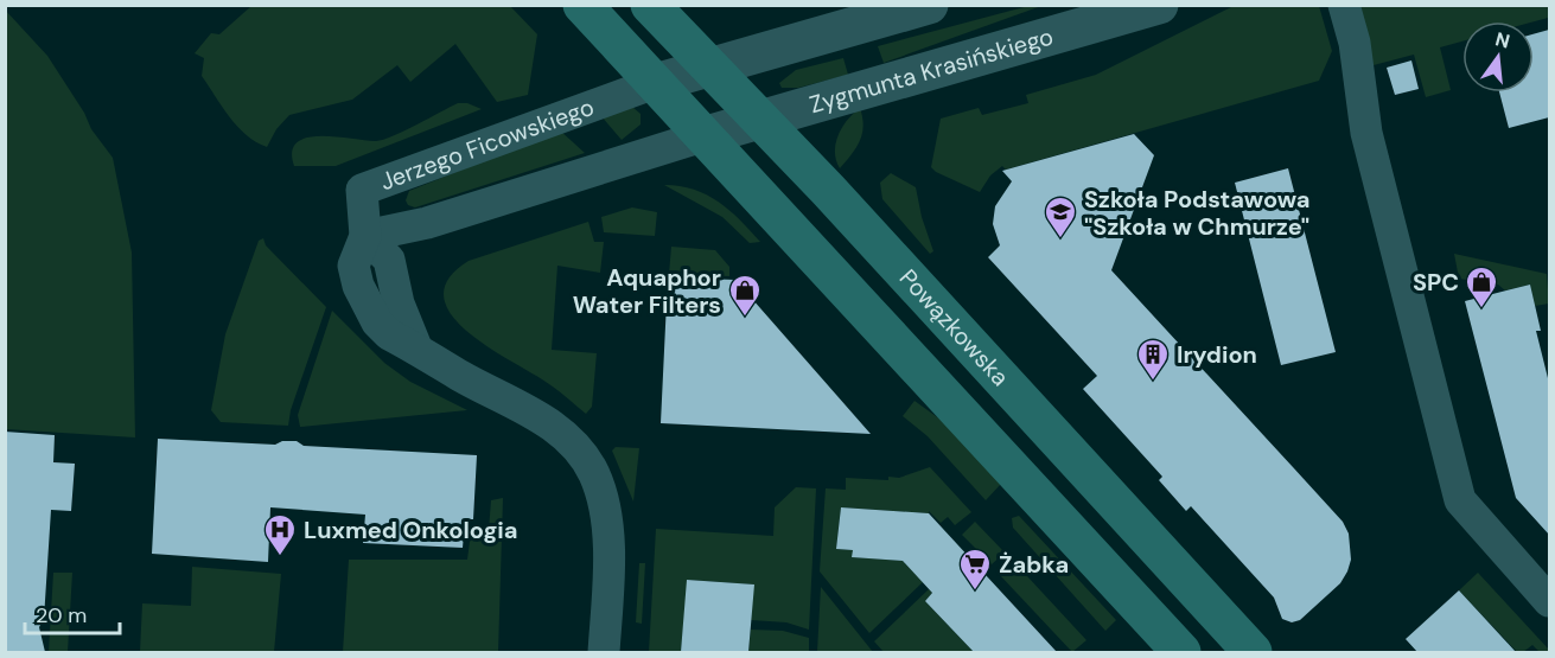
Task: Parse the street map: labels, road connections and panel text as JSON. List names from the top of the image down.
{
  "streets": {
    "main road": ["Powązkowska"],
    "street": ["Zygmunta Krasińskiego", "Jerzego Ficowskiego"]
  },
  "crossings": [
    ["Zygmunta Krasińskiego", "Powązkowska"]
  ],
  "places": {
    "school or university": ["Szkoła Podstawowa \"Szkoła w Chmurze\""],
    "shop": ["SPC", "Aquaphor Water Filters"],
    "building": ["Irydion"],
    "hospital": ["Luxmed Onkologia"],
    "supermarket": ["Żabka"]
  },
  "scale_bar": "20 m",
  "north": "top"
}
